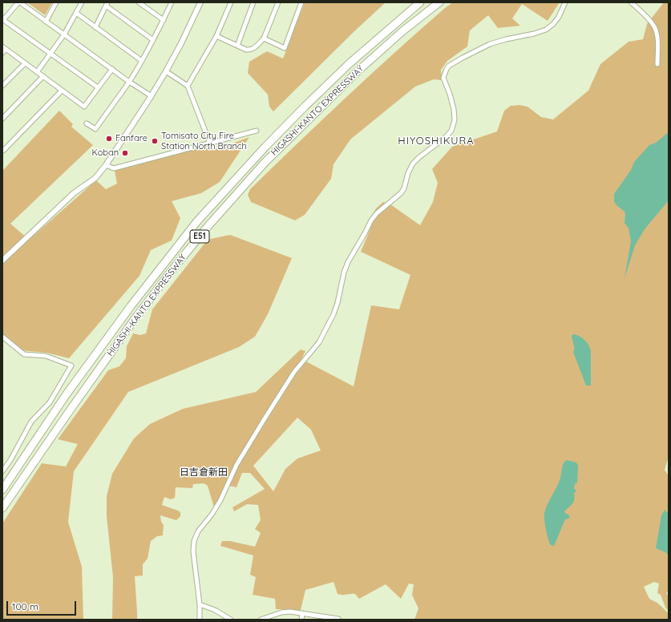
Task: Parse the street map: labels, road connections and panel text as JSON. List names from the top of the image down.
{
  "streets": {
    "highway": ["HIGASHI-KANTO EXPRESSWAY", "E51"]
  },
  "districts": ["HIYOSHIKURA", "日吉倉新田"],
  "places": ["Fanfare", "Tomisato City Fire Station North Branch", "Koban"],
  "scale_bar": "100 m"
}
